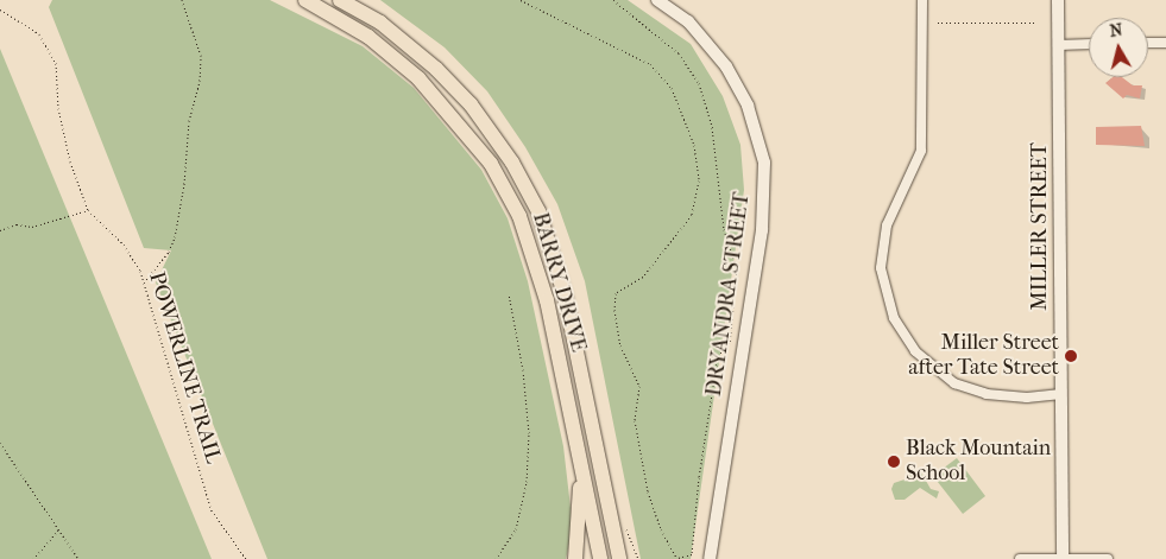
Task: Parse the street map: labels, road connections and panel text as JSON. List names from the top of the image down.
{
  "streets": {
    "main road": ["BARRY DRIVE"],
    "street": ["MILLER STREET", "DRYANDRA STREET"],
    "path": ["POWERLINE TRAIL"]
  },
  "places": ["Miller Street after Tate Street", "Black Mountain School"],
  "north": "top"
}
